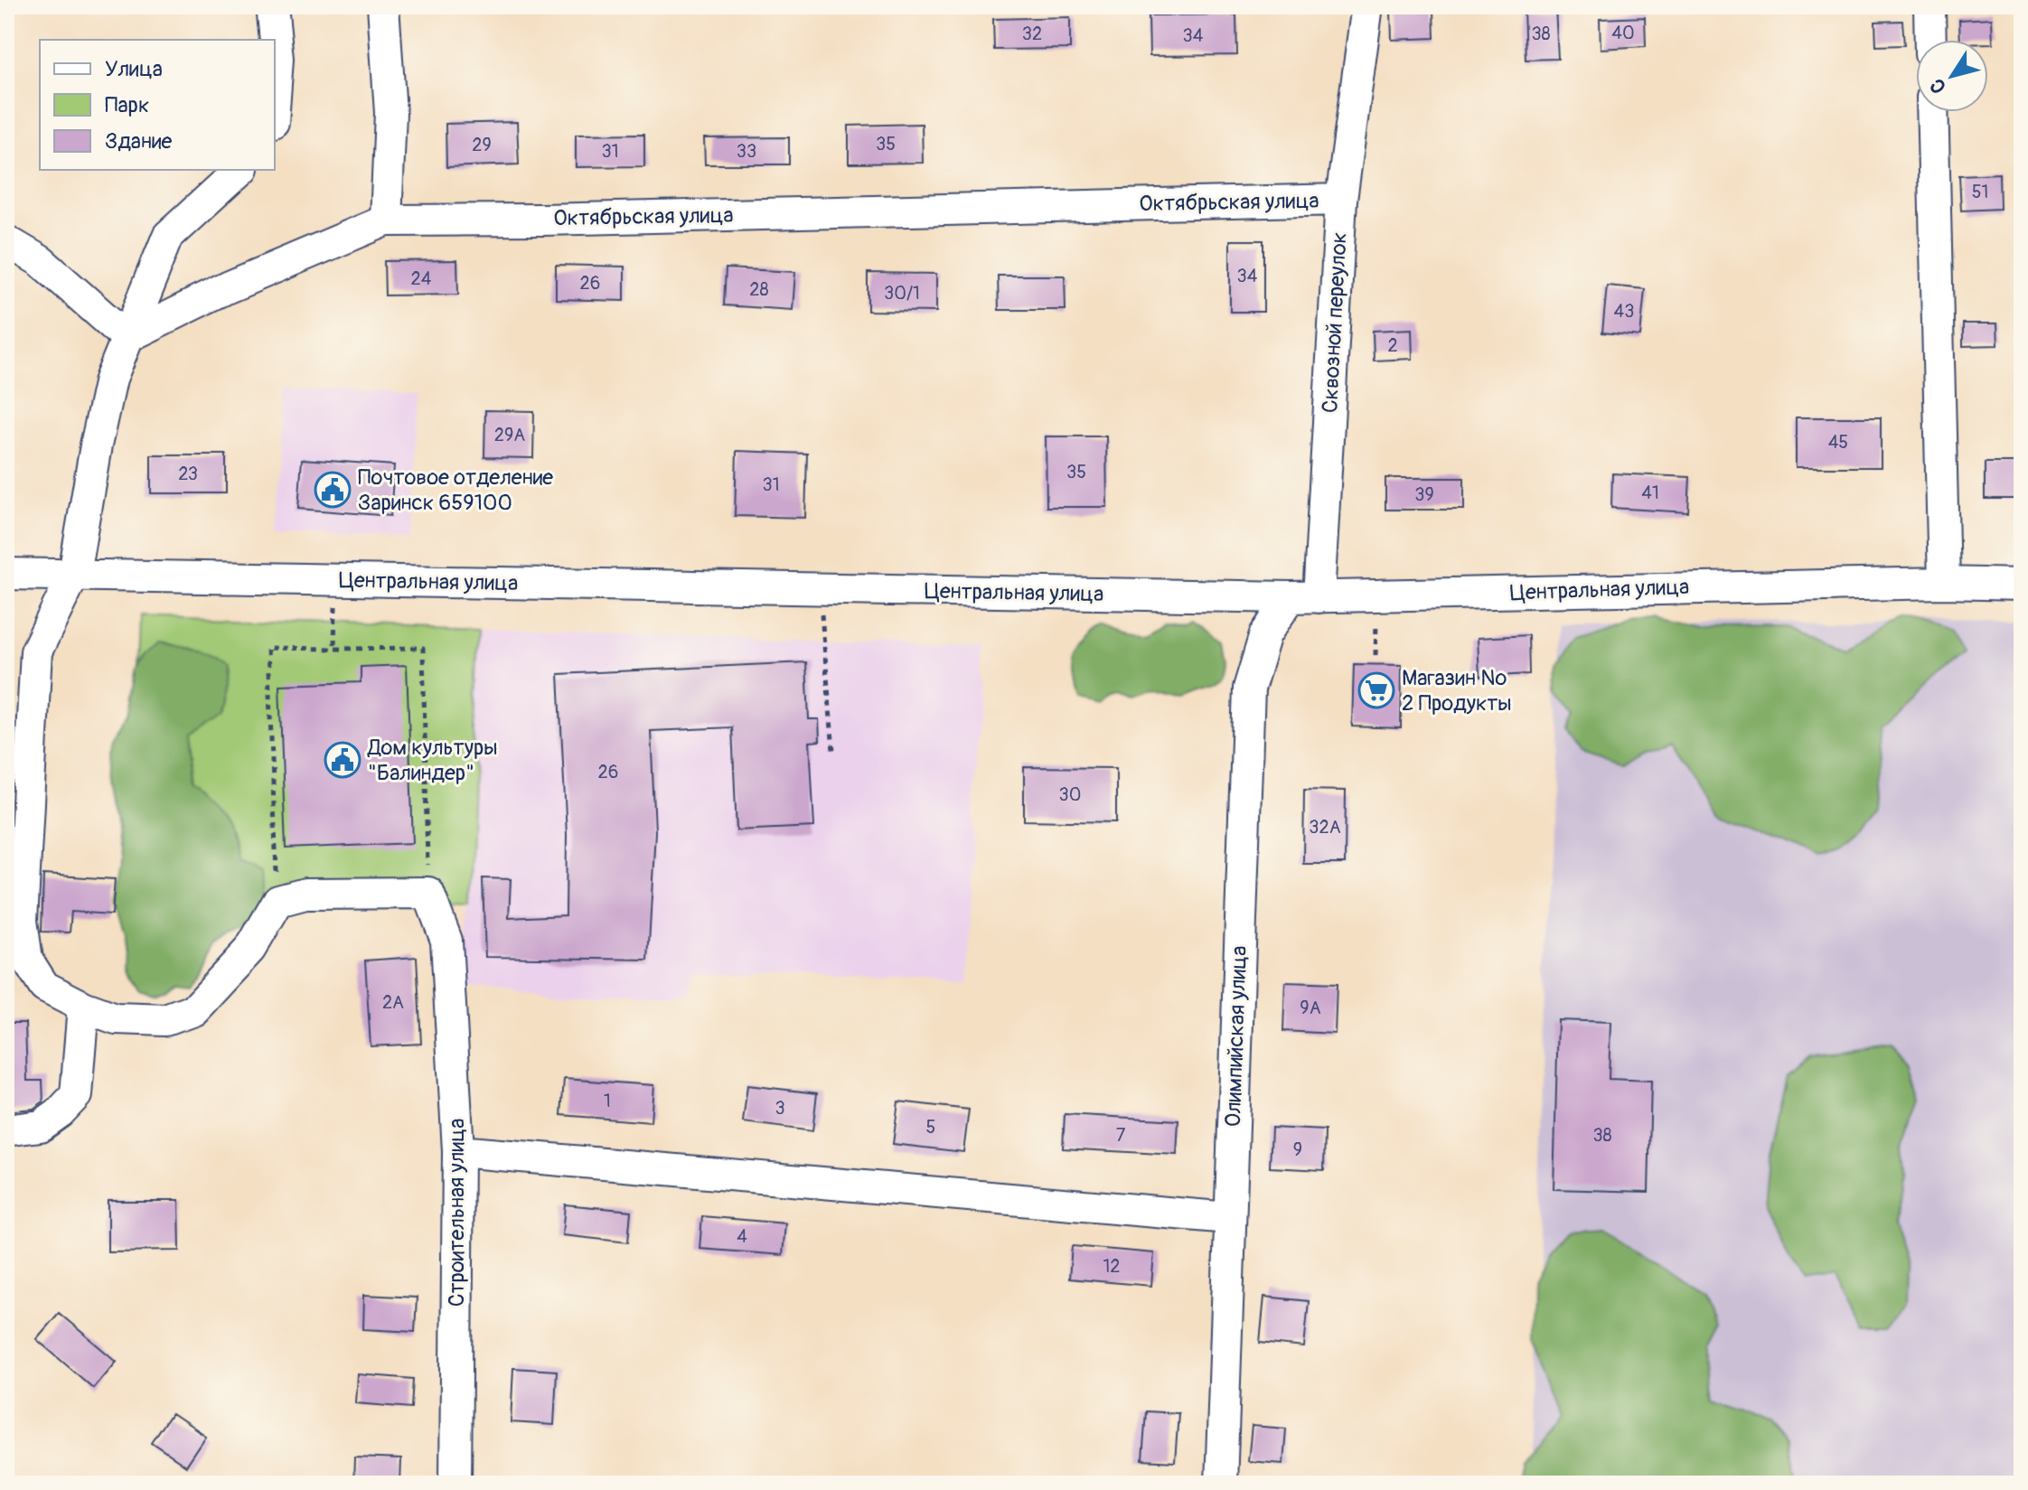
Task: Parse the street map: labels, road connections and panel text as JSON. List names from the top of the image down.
{
  "streets": {
    "street": [
      "Октябрьская улица",
      "Сквозной переулок",
      "Центральная улица",
      "Олимпийская улица",
      "Строительная улица"
    ]
  },
  "crossings": [
    ["Октябрьская улица", "Сквозной переулок"],
    ["Сквозной переулок", "Центральная улица"],
    ["Сквозной переулок", "Олимпийская улица"],
    ["Центральная улица", "Олимпийская улица"]
  ],
  "places": {
    "public building": ["Почтовое отделение Заринск 659100", "Дом культуры \"Балиндер\""],
    "supermarket": ["Магазин № 2 Продукты"]
  },
  "house_numbers": [
    "40",
    "32",
    "38",
    "34",
    "35",
    "29",
    "31",
    "33",
    "51",
    "34",
    "24",
    "26",
    "28",
    "30/1",
    "43",
    "2",
    "29А",
    "45",
    "35",
    "23",
    "31",
    "41",
    "39",
    "26",
    "30",
    "32А",
    "2А",
    "9А",
    "1",
    "3",
    "5",
    "7",
    "38",
    "9",
    "4",
    "12"
  ],
  "legend": ["Улица", "Парк", "Здание"],
  "north": "bottom left"
}
